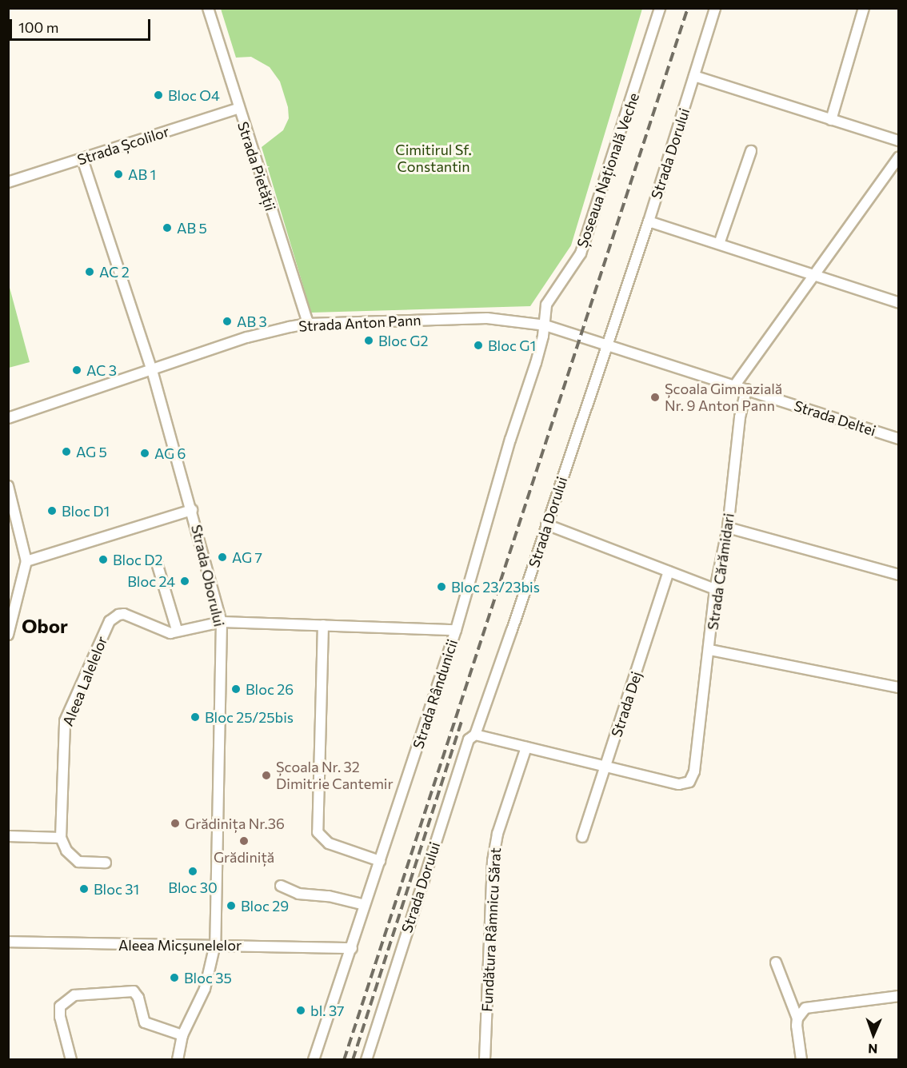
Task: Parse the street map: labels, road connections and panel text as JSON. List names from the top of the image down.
{
  "streets": {
    "street": [
      "Strada Școlilor",
      "Strada Dorului",
      "Strada Pietății",
      "Șoseaua Națională Veche",
      "Strada Anton Pann",
      "Strada Deltei",
      "Strada Cărămidari",
      "Strada Oborului",
      "Aleea Lalelelor",
      "Strada Rândunicii",
      "Strada Dej",
      "Fundătura Râmnicu Sărat",
      "Aleea Micșunelelor"
    ]
  },
  "crossings": [
    ["Strada Școlilor", "Strada Pietății"],
    ["Strada Școlilor", "Strada Oborului"],
    ["Strada Dorului", "Strada Anton Pann"],
    ["Strada Dorului", "Strada Deltei"],
    ["Strada Pietății", "Strada Anton Pann"],
    ["Șoseaua Națională Veche", "Strada Anton Pann"],
    ["Șoseaua Națională Veche", "Strada Rândunicii"],
    ["Strada Anton Pann", "Strada Deltei"],
    ["Strada Anton Pann", "Strada Oborului"],
    ["Strada Anton Pann", "Strada Rândunicii"],
    ["Strada Deltei", "Strada Cărămidari"],
    ["Strada Cărămidari", "Strada Dej"],
    ["Strada Oborului", "Aleea Lalelelor"],
    ["Strada Oborului", "Aleea Micșunelelor"],
    ["Aleea Lalelelor", "Strada Rândunicii"],
    ["Strada Rândunicii", "Aleea Micșunelelor"]
  ],
  "districts": ["Obor"],
  "parks": ["Cimitirul Sf. Constantin"],
  "places": [
    "Bloc O4",
    "AB 1",
    "AB 5",
    "AC 2",
    "AB 3",
    "Bloc G2",
    "Bloc G1",
    "AC 3",
    "Școala Gimnazială Nr. 9 Anton Pann",
    "AG 5",
    "AG 6",
    "Bloc D1",
    "AG 7",
    "Bloc D2",
    "Bloc 24",
    "Bloc 23/23bis",
    "Bloc 26",
    "Bloc 25/25bis",
    "Școala Nr. 32 Dimitrie Cantemir",
    "Grădinița Nr.36",
    "Grădiniță",
    "Bloc 30",
    "Bloc 31",
    "Bloc 29",
    "Bloc 35",
    "bl. 37"
  ],
  "scale_bar": "100 m",
  "north": "bottom"
}
